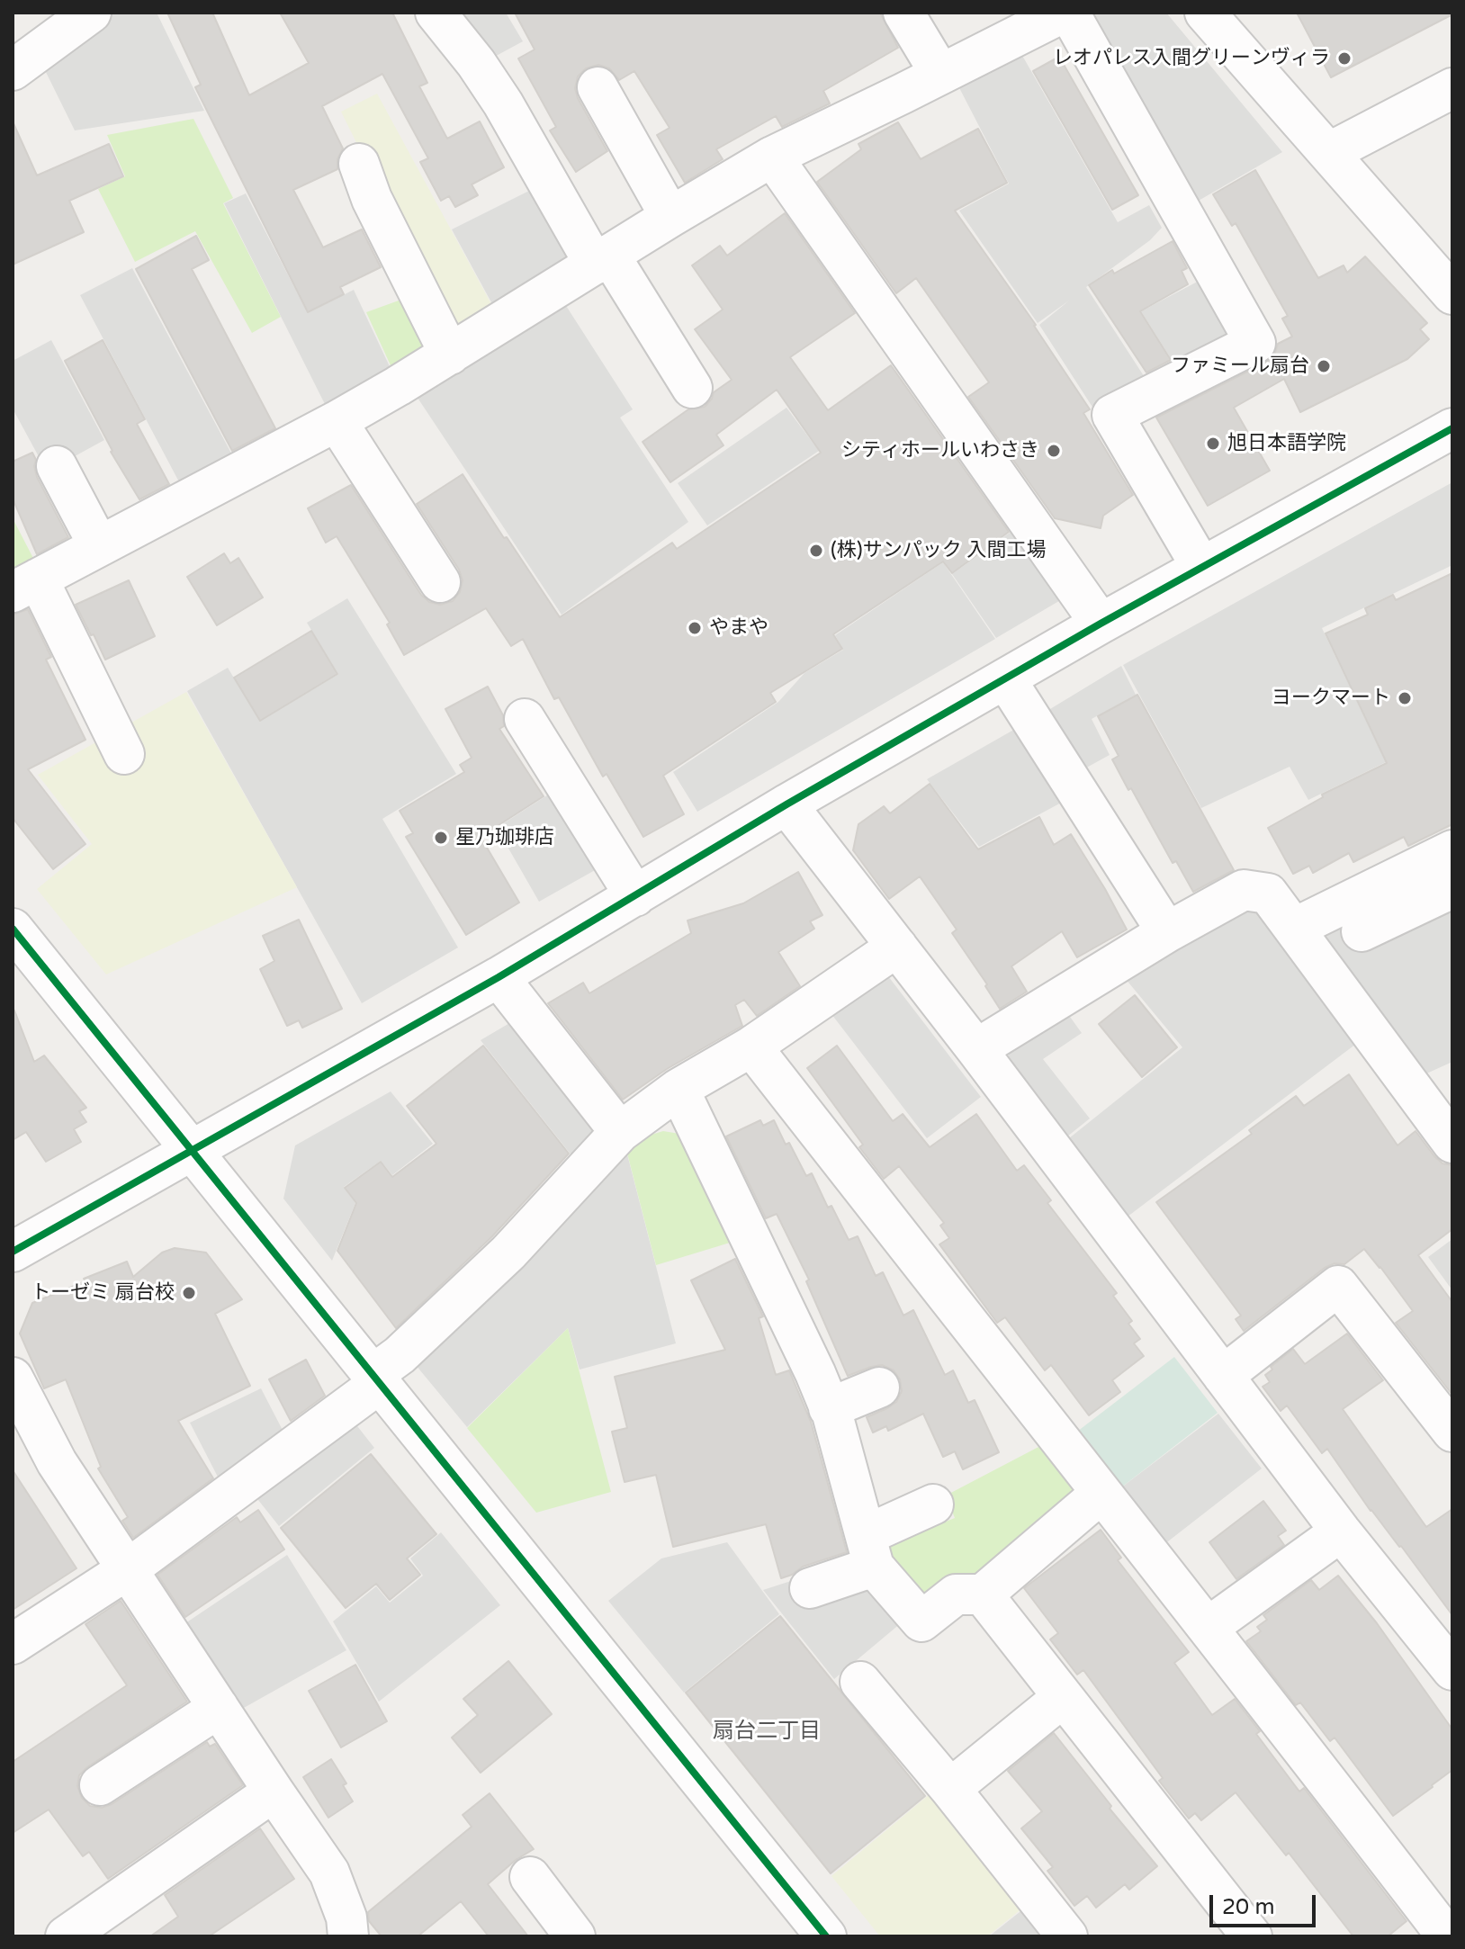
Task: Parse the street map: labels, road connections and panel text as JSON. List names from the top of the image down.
{
  "districts": ["扇台二丁目"],
  "places": [
    "レオパレス入間グリーンヴィラ",
    "ファミール扇台",
    "旭日本語学院",
    "シティホールいわさき",
    "(株)サンパック 入間工場",
    "やまや",
    "ヨークマート",
    "星乃珈琲店",
    "トーゼミ 扇台校"
  ],
  "scale_bar": "20 m"
}
